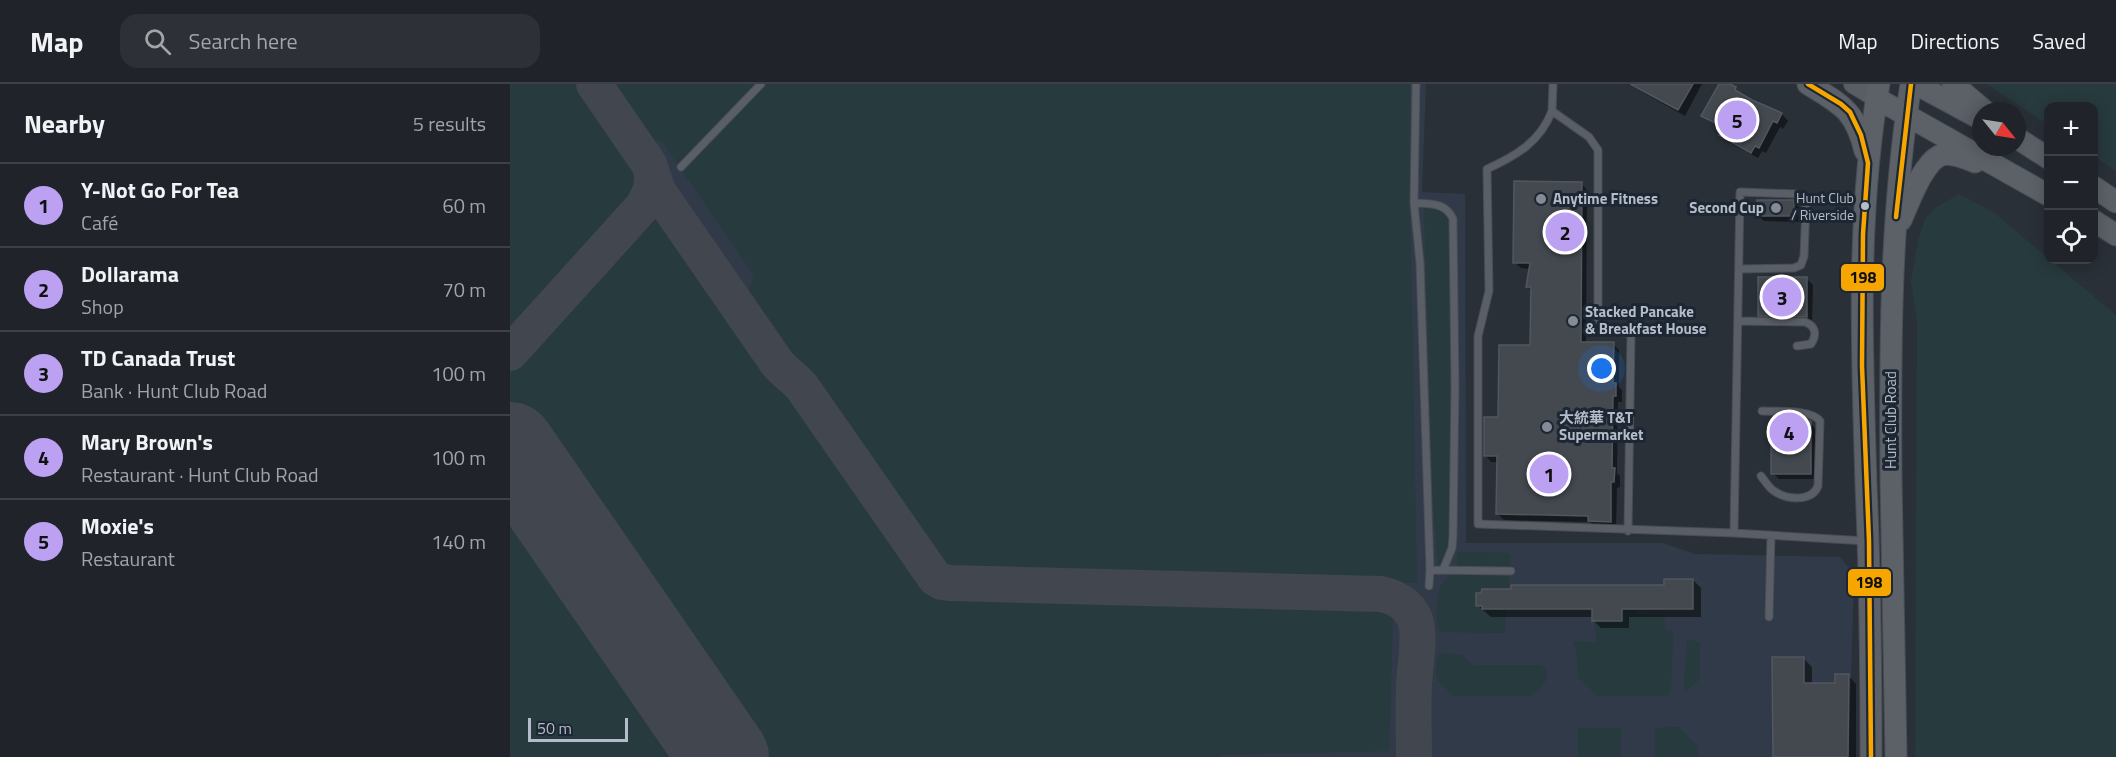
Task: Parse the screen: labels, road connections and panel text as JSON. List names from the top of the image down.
{
  "streets": {
    "main road": ["Hunt Club Road"]
  },
  "places": [
    "Anytime Fitness",
    "Hunt Club / Riverside",
    "Second Cup",
    "Stacked Pancake & Breakfast House",
    "大統華 T&T Supermarket"
  ],
  "lines": ["transit line 198"],
  "scale_bar": "50 m",
  "north": "bottom right",
  "page": {
    "header": "Map",
    "search": "Search here",
    "nav": ["Map", "Directions", "Saved"],
    "heading": ["Nearby", "5 results"],
    "pins": [
      "5",
      "2",
      "3",
      "4",
      "1"
    ],
    "map_buttons": ["+", "−"],
    "list": [
      {
        "mark": "1",
        "name": "Y-Not Go For Tea",
        "note": "Café",
        "value": "60 m"
      },
      {
        "mark": "2",
        "name": "Dollarama",
        "note": "Shop",
        "value": "70 m"
      },
      {
        "mark": "3",
        "name": "TD Canada Trust",
        "note": "Bank · Hunt Club Road",
        "value": "100 m"
      },
      {
        "mark": "4",
        "name": "Mary Brown's",
        "note": "Restaurant · Hunt Club Road",
        "value": "100 m"
      },
      {
        "mark": "5",
        "name": "Moxie's",
        "note": "Restaurant",
        "value": "140 m"
      }
    ],
    "scale": "50 m"
  }
}
